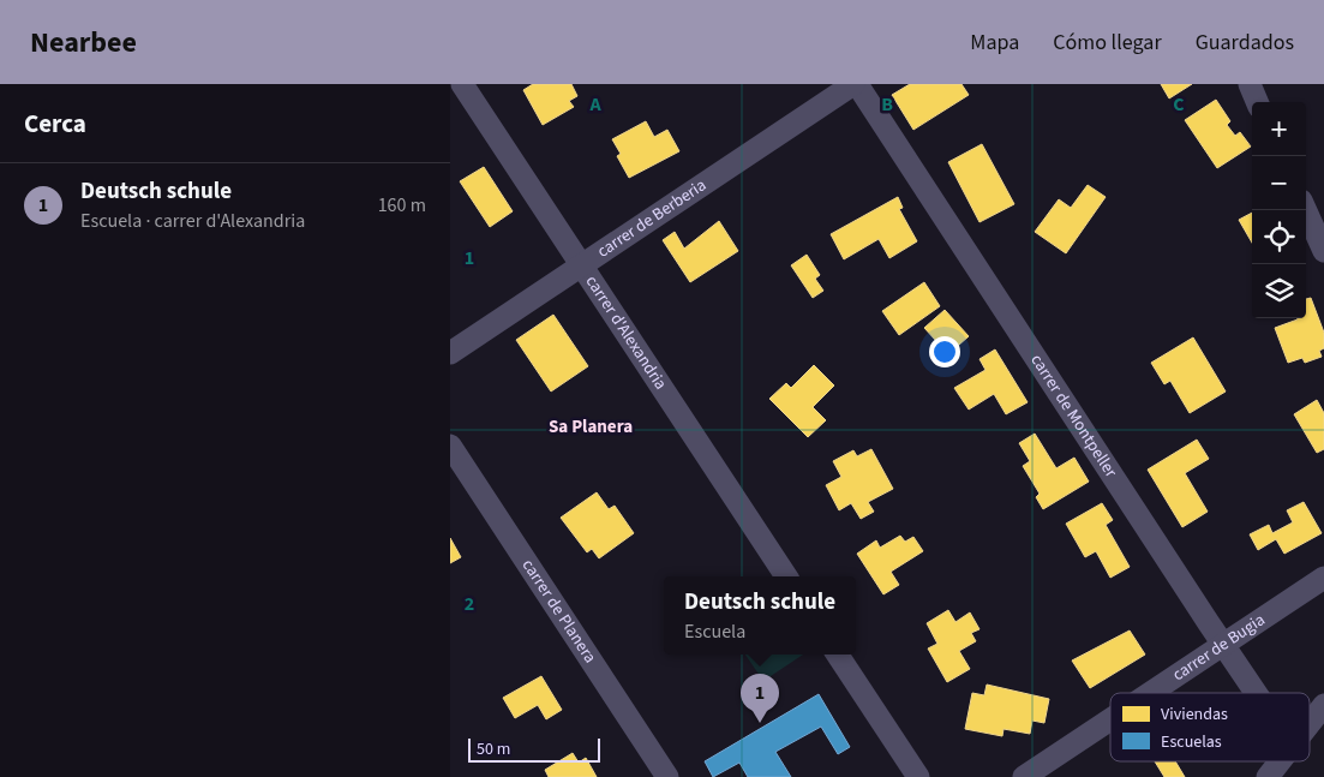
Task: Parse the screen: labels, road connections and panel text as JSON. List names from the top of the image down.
{
  "streets": {
    "street": [
      "carrer de Berberia",
      "carrer d'Alexandria",
      "carrer de Montpeller",
      "carrer de Planera",
      "carrer de Bugia"
    ]
  },
  "crossings": [
    ["carrer de Berberia", "carrer d'Alexandria"],
    ["carrer de Berberia", "carrer de Montpeller"],
    ["carrer de Montpeller", "carrer de Bugia"]
  ],
  "districts": ["Sa Planera"],
  "legend": ["Viviendas", "Escuelas"],
  "scale_bar": "50 m",
  "page": {
    "header": "Nearbee",
    "nav": ["Mapa", "Cómo llegar", "Guardados"],
    "heading": "Cerca",
    "map_buttons": ["+", "−"],
    "list": [
      {
        "mark": "1",
        "name": "Deutsch schule",
        "note": "Escuela · carrer d'Alexandria",
        "value": "160 m"
      }
    ],
    "popup": ["Deutsch schule", "Escuela"],
    "pins": "1",
    "scale": "50 m"
  },
  "grid": {
    "columns": ["A", "B", "C"],
    "rows": ["1", "2"]
  }
}
